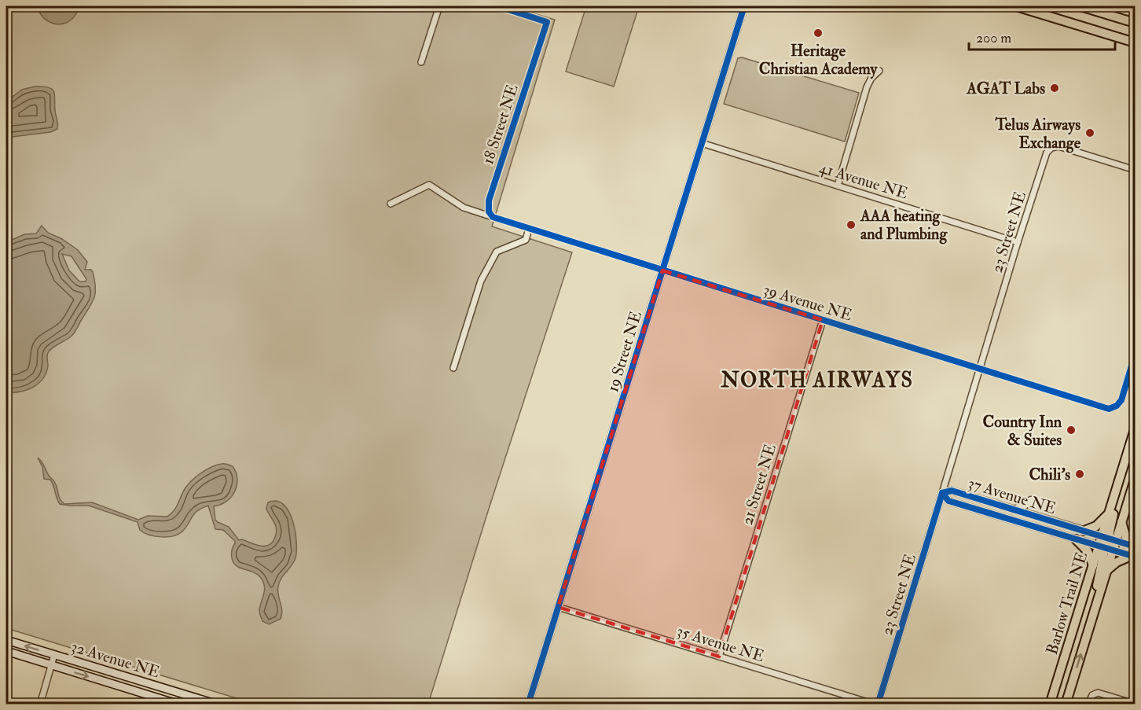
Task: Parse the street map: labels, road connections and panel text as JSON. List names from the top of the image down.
{
  "streets": {
    "main road": ["Barlow Trail NE", "32 Avenue NE"],
    "street": [
      "18 Street NE",
      "41 Avenue NE",
      "23 Street NE",
      "39 Avenue NE",
      "19 Street NE",
      "21 Street NE",
      "37 Avenue NE",
      "35 Avenue NE"
    ]
  },
  "crossings": [
    ["18 Street NE", "39 Avenue NE"],
    ["41 Avenue NE", "23 Street NE"],
    ["41 Avenue NE", "19 Street NE"],
    ["23 Street NE", "39 Avenue NE"],
    ["23 Street NE", "37 Avenue NE"],
    ["23 Street NE", "35 Avenue NE"],
    ["39 Avenue NE", "19 Street NE"],
    ["39 Avenue NE", "21 Street NE"],
    ["19 Street NE", "35 Avenue NE"],
    ["21 Street NE", "35 Avenue NE"],
    ["37 Avenue NE", "Barlow Trail NE"]
  ],
  "districts": ["NORTH AIRWAYS"],
  "places": [
    "Heritage Christian Academy",
    "AGAT Labs",
    "Telus Airways Exchange",
    "AAA heating and Plumbing",
    "Country Inn & Suites",
    "Chili's"
  ],
  "scale_bar": "200 m"
}
